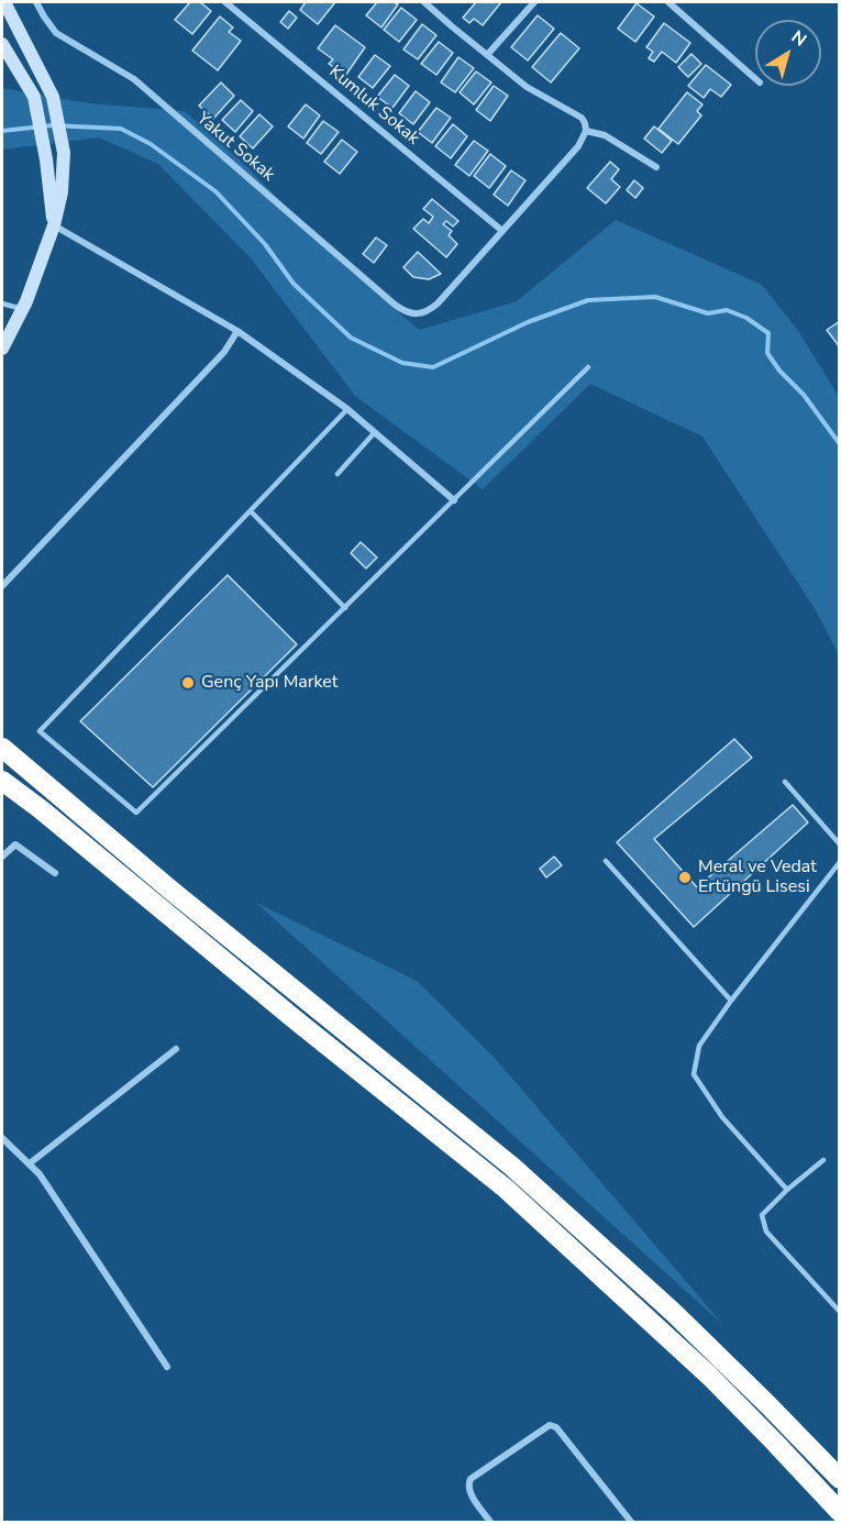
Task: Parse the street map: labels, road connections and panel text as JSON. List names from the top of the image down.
{
  "streets": {
    "street": ["Kumluk Sokak", "Yakut Sokak"]
  },
  "crossings": [
    ["Kumluk Sokak", "Yakut Sokak"]
  ],
  "places": ["Genç Yapı Market", "Meral ve Vedat Ertüngü Lisesi"],
  "north": "top right"
}
